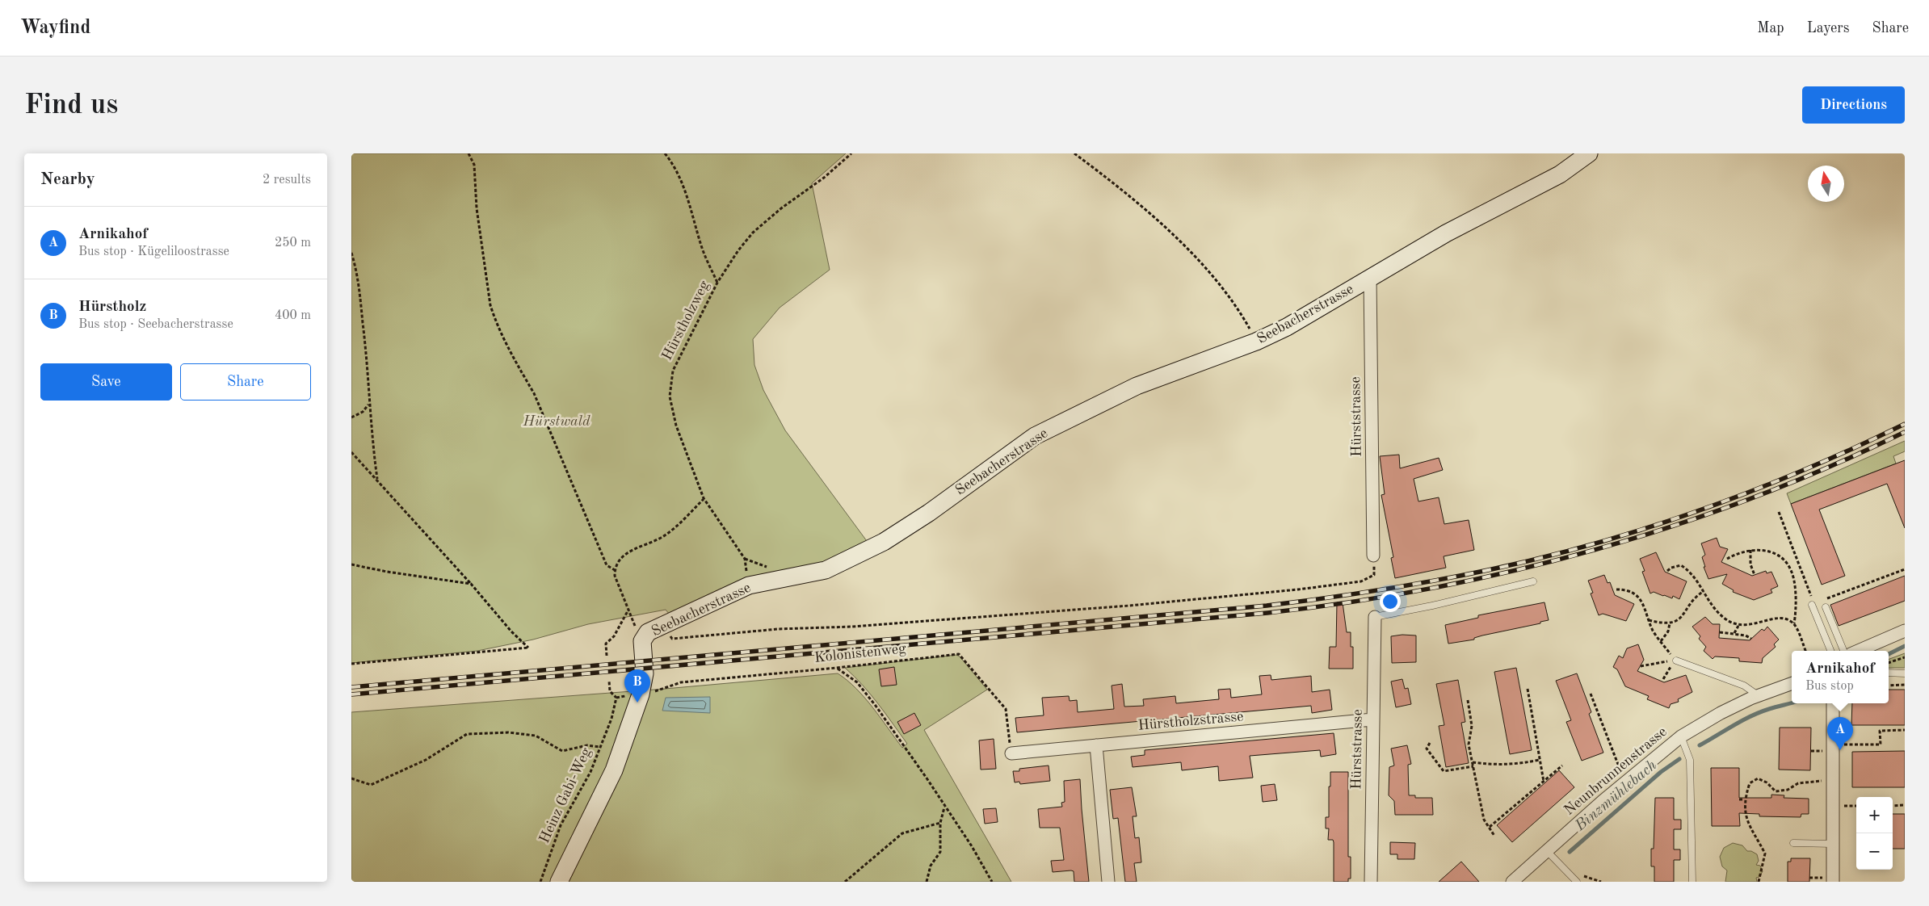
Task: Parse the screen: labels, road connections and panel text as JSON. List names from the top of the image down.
{
  "streets": {
    "street": [
      "Seebacherstrasse",
      "Hürststrasse",
      "Hürstholzstrasse",
      "Neunbrunnenstrasse"
    ],
    "path": ["Hürstholzweg", "Kolonistenweg", "Heinz Gabi-Weg"]
  },
  "crossings": [
    ["Seebacherstrasse", "Hürstholzweg"],
    ["Seebacherstrasse", "Hürststrasse"],
    ["Hürststrasse", "Hürstholzstrasse"],
    ["Kolonistenweg", "Hürstholzstrasse"]
  ],
  "water": ["Binzmühlebach"],
  "parks": ["Hürstwald"],
  "north": "top",
  "page": {
    "header": "Wayfind",
    "nav": ["Map", "Layers", "Share"],
    "buttons": [
      "Directions",
      ["Save", "Share"]
    ],
    "title": "Find us",
    "heading": ["Nearby", "2 results"],
    "list": [
      {
        "mark": "A",
        "name": "Arnikahof",
        "note": "Bus stop · Kügeliloostrasse",
        "value": "250 m"
      },
      {
        "mark": "B",
        "name": "Hürstholz",
        "note": "Bus stop · Seebacherstrasse",
        "value": "400 m"
      }
    ],
    "popup": ["Arnikahof", "Bus stop"],
    "pins": ["B", "A"],
    "map_buttons": ["+", "−"]
  }
}
